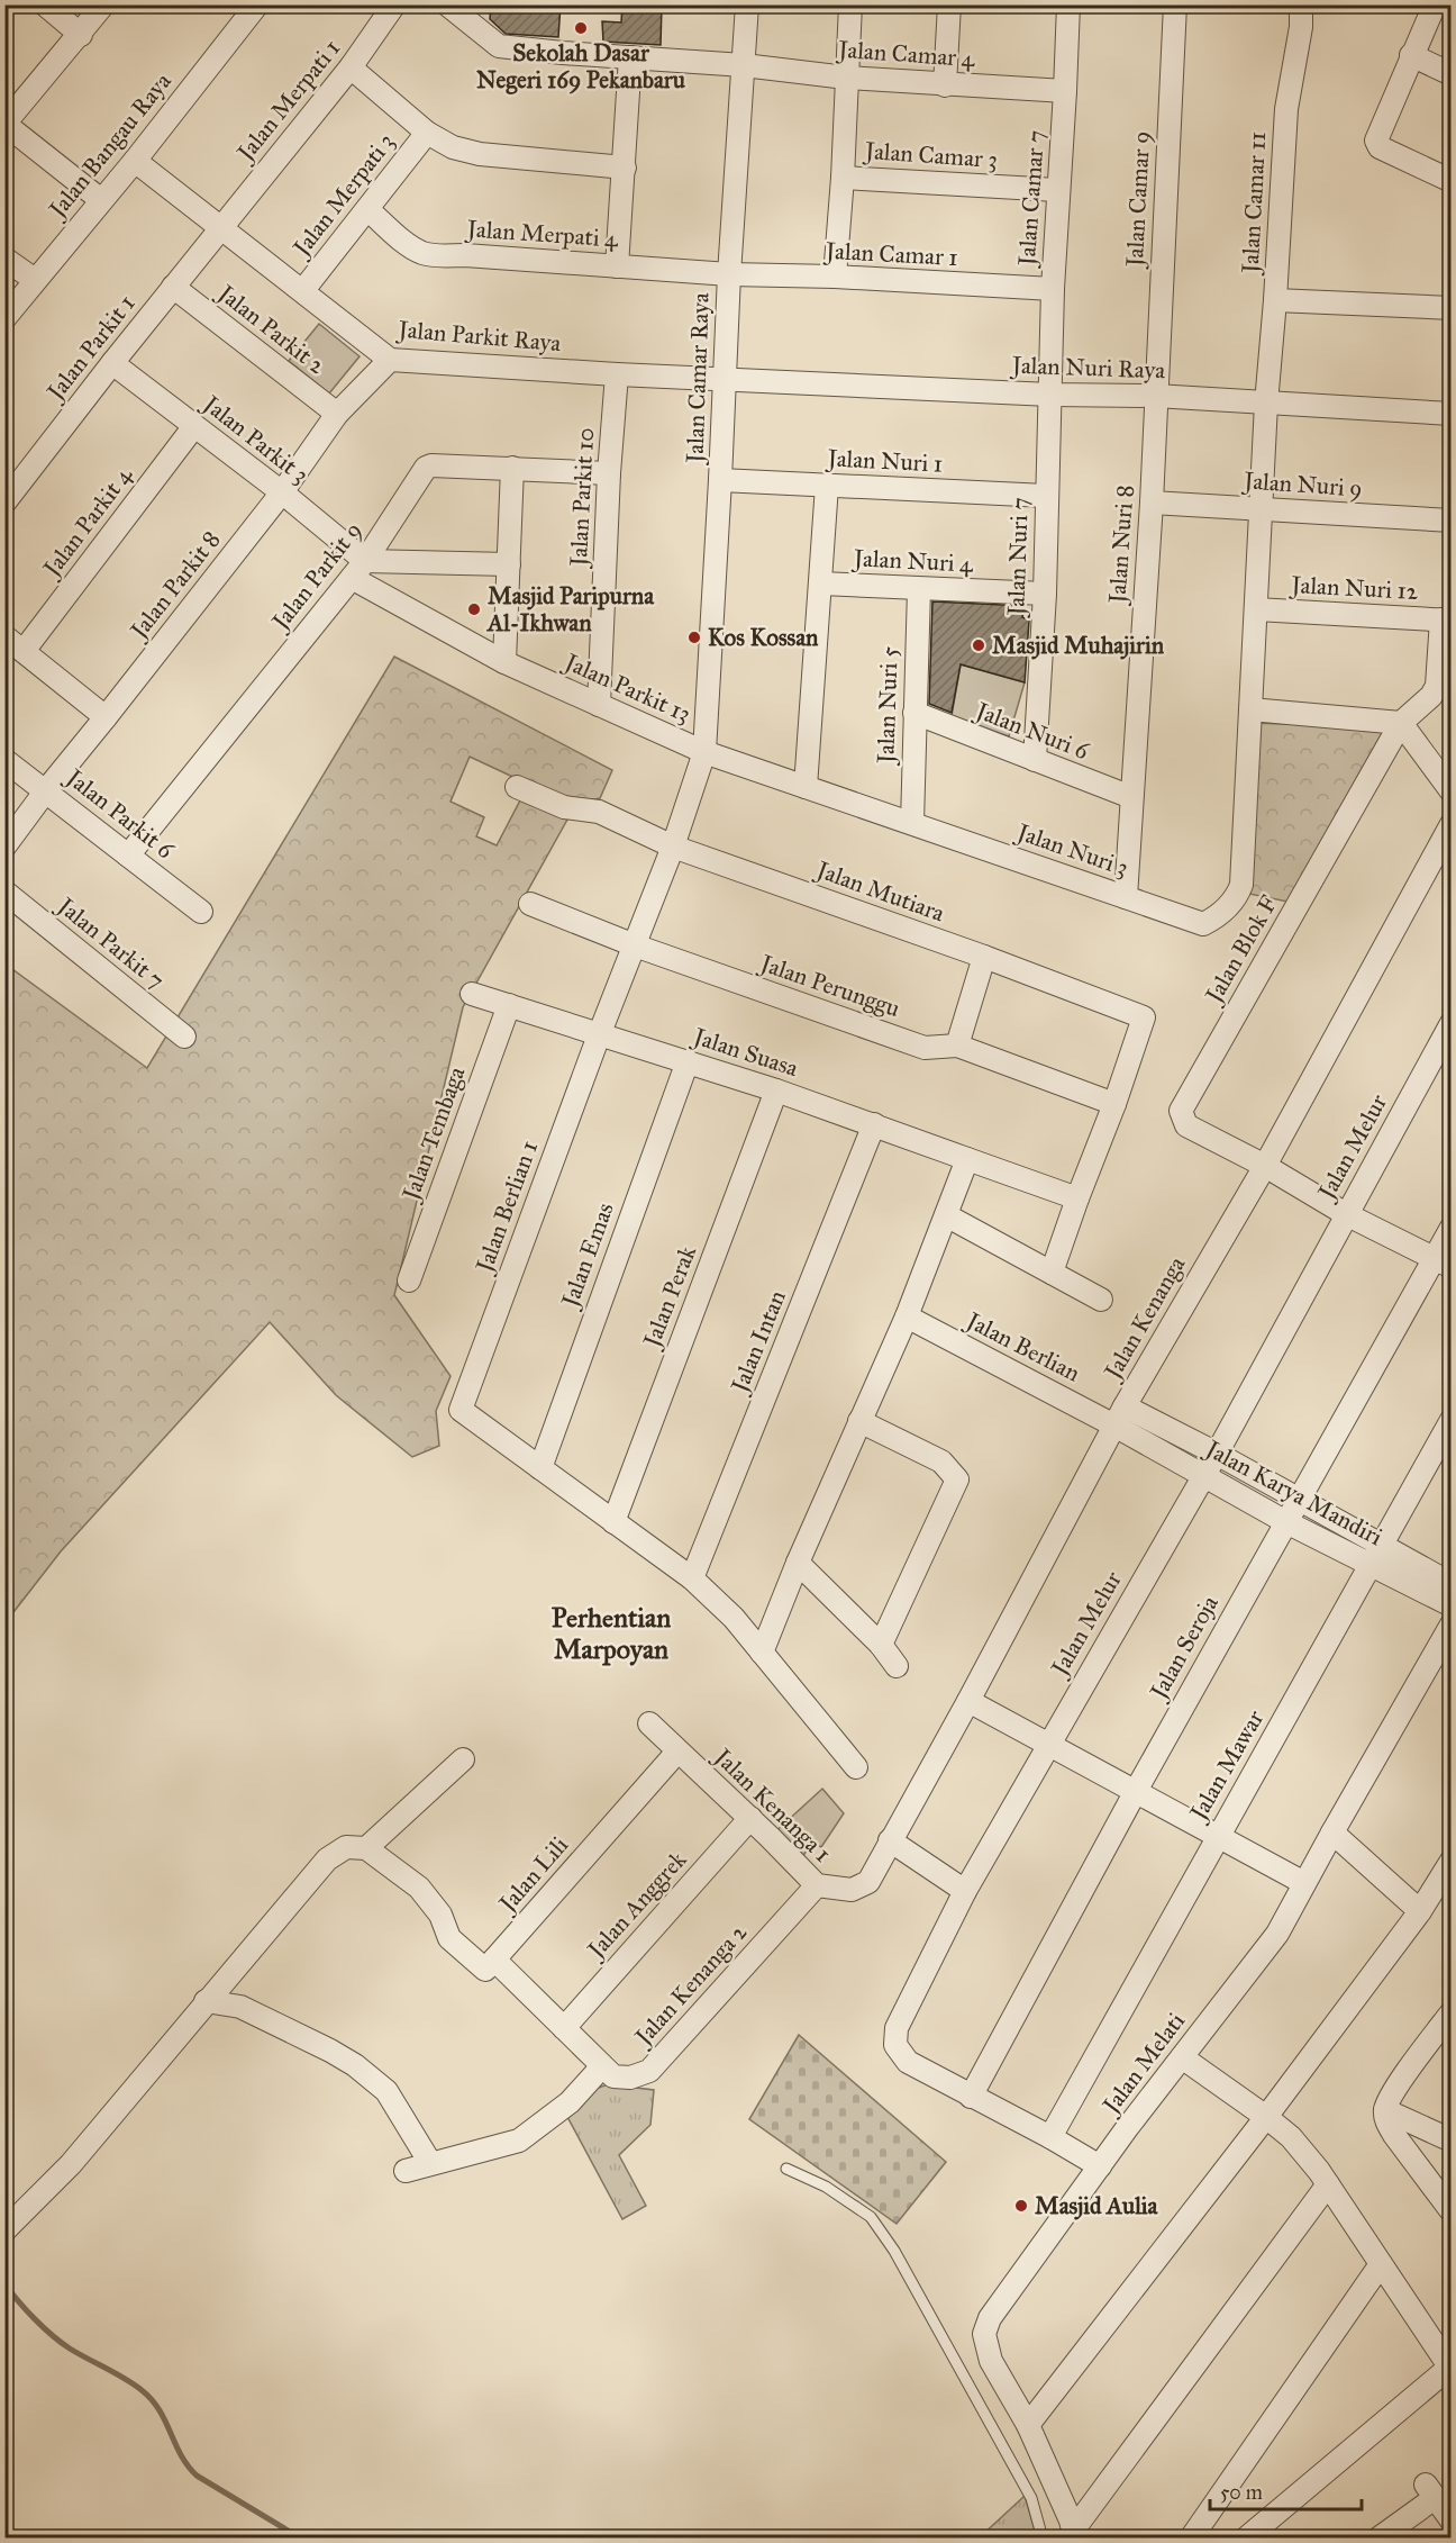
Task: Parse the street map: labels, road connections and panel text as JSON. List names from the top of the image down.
{
  "streets": {
    "street": [
      "Jalan Camar 4",
      "Jalan Merpati 1",
      "Jalan Bangau Raya",
      "Jalan Camar 3",
      "Jalan Merpati 3",
      "Jalan Camar 7",
      "Jalan Camar 9",
      "Jalan Camar 11",
      "Jalan Merpati 4",
      "Jalan Camar 1",
      "Jalan Parkit 2",
      "Jalan Parkit Raya",
      "Jalan Parkit 1",
      "Jalan Nuri Raya",
      "Jalan Camar Raya",
      "Jalan Parkit 3",
      "Jalan Nuri 1",
      "Jalan Nuri 9",
      "Jalan Parkit 10",
      "Jalan Parkit 4",
      "Jalan Nuri 8",
      "Jalan Nuri 7",
      "Jalan Nuri 4",
      "Jalan Parkit 9",
      "Jalan Parkit 8",
      "Jalan Nuri 12",
      "Jalan Parkit 13",
      "Jalan Nuri 5",
      "Jalan Nuri 6",
      "Jalan Parkit 6",
      "Jalan Nuri 3",
      "Jalan Mutiara",
      "Jalan Parkit 7",
      "Jalan Blok F",
      "Jalan Perunggu",
      "Jalan Suasa",
      "Jalan Tembaga",
      "Jalan Melur",
      "Jalan Berlian 1",
      "Jalan Emas",
      "Jalan Perak",
      "Jalan Kenanga",
      "Jalan Intan",
      "Jalan Berlian",
      "Jalan Karya Mandiri",
      "Jalan Seroja",
      "Jalan Mawar",
      "Jalan Kenanga 1",
      "Jalan Lili",
      "Jalan Anggrek",
      "Jalan Kenanga 2",
      "Jalan Melati"
    ]
  },
  "crossings": [
    ["Jalan Camar 4", "Jalan Camar 7"],
    ["Jalan Camar 4", "Jalan Camar Raya"],
    ["Jalan Merpati 1", "Jalan Parkit Raya"],
    ["Jalan Merpati 1", "Jalan Parkit 1"],
    ["Jalan Bangau Raya", "Jalan Parkit Raya"],
    ["Jalan Camar 3", "Jalan Camar 7"],
    ["Jalan Merpati 3", "Jalan Merpati 4"],
    ["Jalan Merpati 3", "Jalan Parkit Raya"],
    ["Jalan Camar 7", "Jalan Camar 1"],
    ["Jalan Camar 7", "Jalan Nuri Raya"],
    ["Jalan Camar 7", "Jalan Nuri 7"],
    ["Jalan Camar 9", "Jalan Nuri Raya"],
    ["Jalan Camar 9", "Jalan Nuri 8"],
    ["Jalan Camar 11", "Jalan Nuri Raya"],
    ["Jalan Camar 11", "Jalan Nuri 9"],
    ["Jalan Camar 11", "Jalan Nuri 12"],
    ["Jalan Camar 11", "Jalan Nuri 3"],
    ["Jalan Merpati 4", "Jalan Camar 1"],
    ["Jalan Merpati 4", "Jalan Camar Raya"],
    ["Jalan Camar 1", "Jalan Camar Raya"],
    ["Jalan Parkit 2", "Jalan Parkit 1"],
    ["Jalan Parkit 2", "Jalan Parkit 8"],
    ["Jalan Parkit Raya", "Jalan Parkit 1"],
    ["Jalan Parkit Raya", "Jalan Nuri Raya"],
    ["Jalan Parkit Raya", "Jalan Camar Raya"],
    ["Jalan Parkit Raya", "Jalan Parkit 10"],
    ["Jalan Parkit Raya", "Jalan Parkit 8"],
    ["Jalan Parkit 1", "Jalan Parkit 3"],
    ["Jalan Nuri Raya", "Jalan Camar Raya"],
    ["Jalan Nuri Raya", "Jalan Nuri 8"],
    ["Jalan Nuri Raya", "Jalan Nuri 7"],
    ["Jalan Camar Raya", "Jalan Nuri 1"],
    ["Jalan Camar Raya", "Jalan Parkit 13"],
    ["Jalan Camar Raya", "Jalan Nuri 3"],
    ["Jalan Camar Raya", "Jalan Berlian 1"],
    ["Jalan Parkit 3", "Jalan Parkit 4"],
    ["Jalan Parkit 3", "Jalan Parkit 9"],
    ["Jalan Parkit 3", "Jalan Parkit 8"],
    ["Jalan Parkit 3", "Jalan Parkit 13"],
    ["Jalan Nuri 1", "Jalan Nuri 7"],
    ["Jalan Nuri 9", "Jalan Nuri 8"],
    ["Jalan Parkit 10", "Jalan Parkit 9"],
    ["Jalan Parkit 10", "Jalan Parkit 13"],
    ["Jalan Nuri 8", "Jalan Nuri 6"],
    ["Jalan Nuri 8", "Jalan Nuri 3"],
    ["Jalan Nuri 7", "Jalan Nuri 4"],
    ["Jalan Nuri 7", "Jalan Nuri 6"],
    ["Jalan Nuri 4", "Jalan Nuri 5"],
    ["Jalan Parkit 9", "Jalan Parkit 13"],
    ["Jalan Parkit 9", "Jalan Parkit 6"],
    ["Jalan Parkit 8", "Jalan Parkit 6"],
    ["Jalan Parkit 13", "Jalan Nuri 3"],
    ["Jalan Parkit 13", "Jalan Berlian 1"],
    ["Jalan Nuri 5", "Jalan Nuri 6"],
    ["Jalan Nuri 5", "Jalan Nuri 3"],
    ["Jalan Nuri 3", "Jalan Berlian 1"],
    ["Jalan Mutiara", "Jalan Perunggu"],
    ["Jalan Mutiara", "Jalan Berlian 1"],
    ["Jalan Blok F", "Jalan Kenanga"],
    ["Jalan Perunggu", "Jalan Berlian 1"],
    ["Jalan Suasa", "Jalan Berlian 1"],
    ["Jalan Suasa", "Jalan Emas"],
    ["Jalan Suasa", "Jalan Perak"],
    ["Jalan Suasa", "Jalan Intan"],
    ["Jalan Melur", "Jalan Karya Mandiri"],
    ["Jalan Melur", "Jalan Seroja"],
    ["Jalan Melur", "Jalan Mawar"],
    ["Jalan Melur", "Jalan Melati"],
    ["Jalan Berlian 1", "Jalan Emas"],
    ["Jalan Berlian 1", "Jalan Perak"],
    ["Jalan Berlian 1", "Jalan Intan"],
    ["Jalan Kenanga", "Jalan Berlian"],
    ["Jalan Kenanga", "Jalan Karya Mandiri"],
    ["Jalan Kenanga", "Jalan Kenanga 1"],
    ["Jalan Berlian", "Jalan Karya Mandiri"],
    ["Jalan Karya Mandiri", "Jalan Seroja"],
    ["Jalan Karya Mandiri", "Jalan Mawar"],
    ["Jalan Kenanga 1", "Jalan Lili"],
    ["Jalan Kenanga 1", "Jalan Anggrek"],
    ["Jalan Kenanga 1", "Jalan Kenanga 2"],
    ["Jalan Anggrek", "Jalan Kenanga 2"]
  ],
  "districts": ["Perhentian Marpoyan"],
  "places": [
    "Sekolah Dasar Negeri 169 Pekanbaru",
    "Masjid Paripurna Al-Ikhwan",
    "Kos Kossan",
    "Masjid Muhajirin",
    "Masjid Aulia"
  ],
  "scale_bar": "50 m"
}
